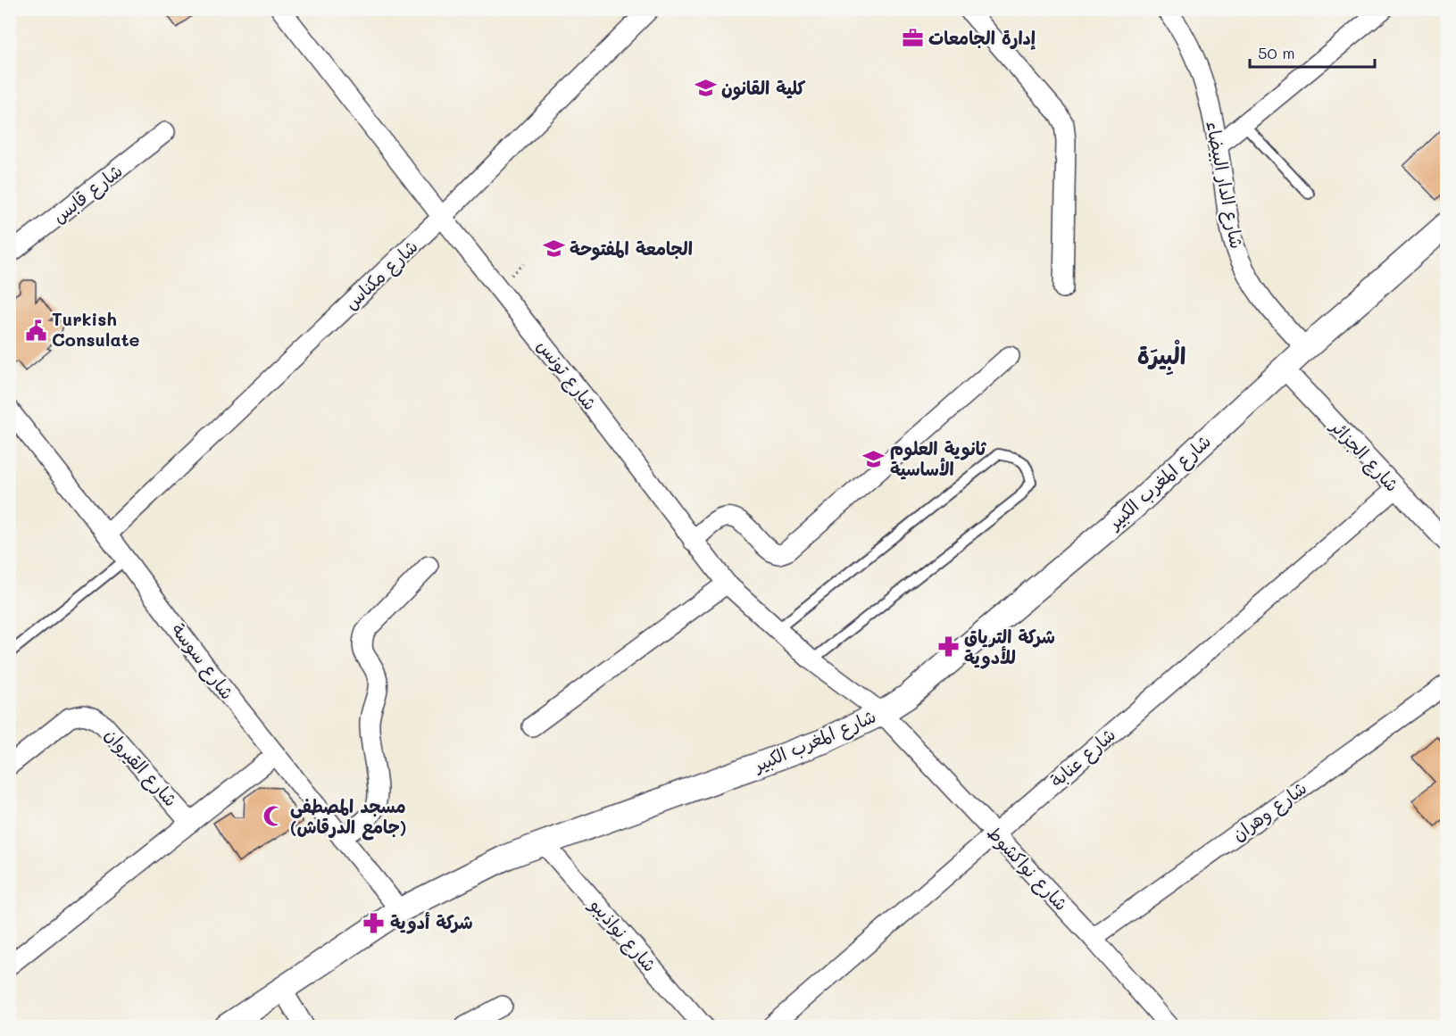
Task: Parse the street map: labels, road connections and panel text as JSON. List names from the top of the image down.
{
  "streets": {
    "street": [
      "شارع الدار البيضاء",
      "شارع قابس",
      "شارع مكناس",
      "شارع تونس",
      "شارع الجزائر",
      "شارع المغرب الكبير",
      "شارع سوسة",
      "شارع عنابة",
      "شارع القيروان",
      "شارع وهران",
      "شارع نواكشوط",
      "شارع نواذيبو"
    ]
  },
  "crossings": [
    ["شارع الدار البيضاء", "شارع المغرب الكبير"],
    ["شارع مكناس", "شارع تونس"],
    ["شارع مكناس", "شارع سوسة"],
    ["شارع تونس", "شارع المغرب الكبير"],
    ["شارع تونس", "شارع نواكشوط"],
    ["شارع الجزائر", "شارع المغرب الكبير"],
    ["شارع الجزائر", "شارع عنابة"],
    ["شارع المغرب الكبير", "شارع سوسة"],
    ["شارع المغرب الكبير", "شارع نواكشوط"],
    ["شارع المغرب الكبير", "شارع نواذيبو"],
    ["شارع سوسة", "شارع القيروان"],
    ["شارع عنابة", "شارع نواكشوط"],
    ["شارع وهران", "شارع نواكشوط"]
  ],
  "districts": ["الْبِيرَة"],
  "places": {
    "office": ["إدارة الجامعات"],
    "school or university": ["كلية القانون", "الجامعة المفتوحة", "ثانوية العلوم الأساسية"],
    "public building": ["Turkish Consulate"],
    "pharmacy": ["شركة الترياق للأدوية", "شركة أدوية"],
    "mosque": ["مسجد المصطفى (جامع الدرقاش)"]
  },
  "scale_bar": "50 m"
}
